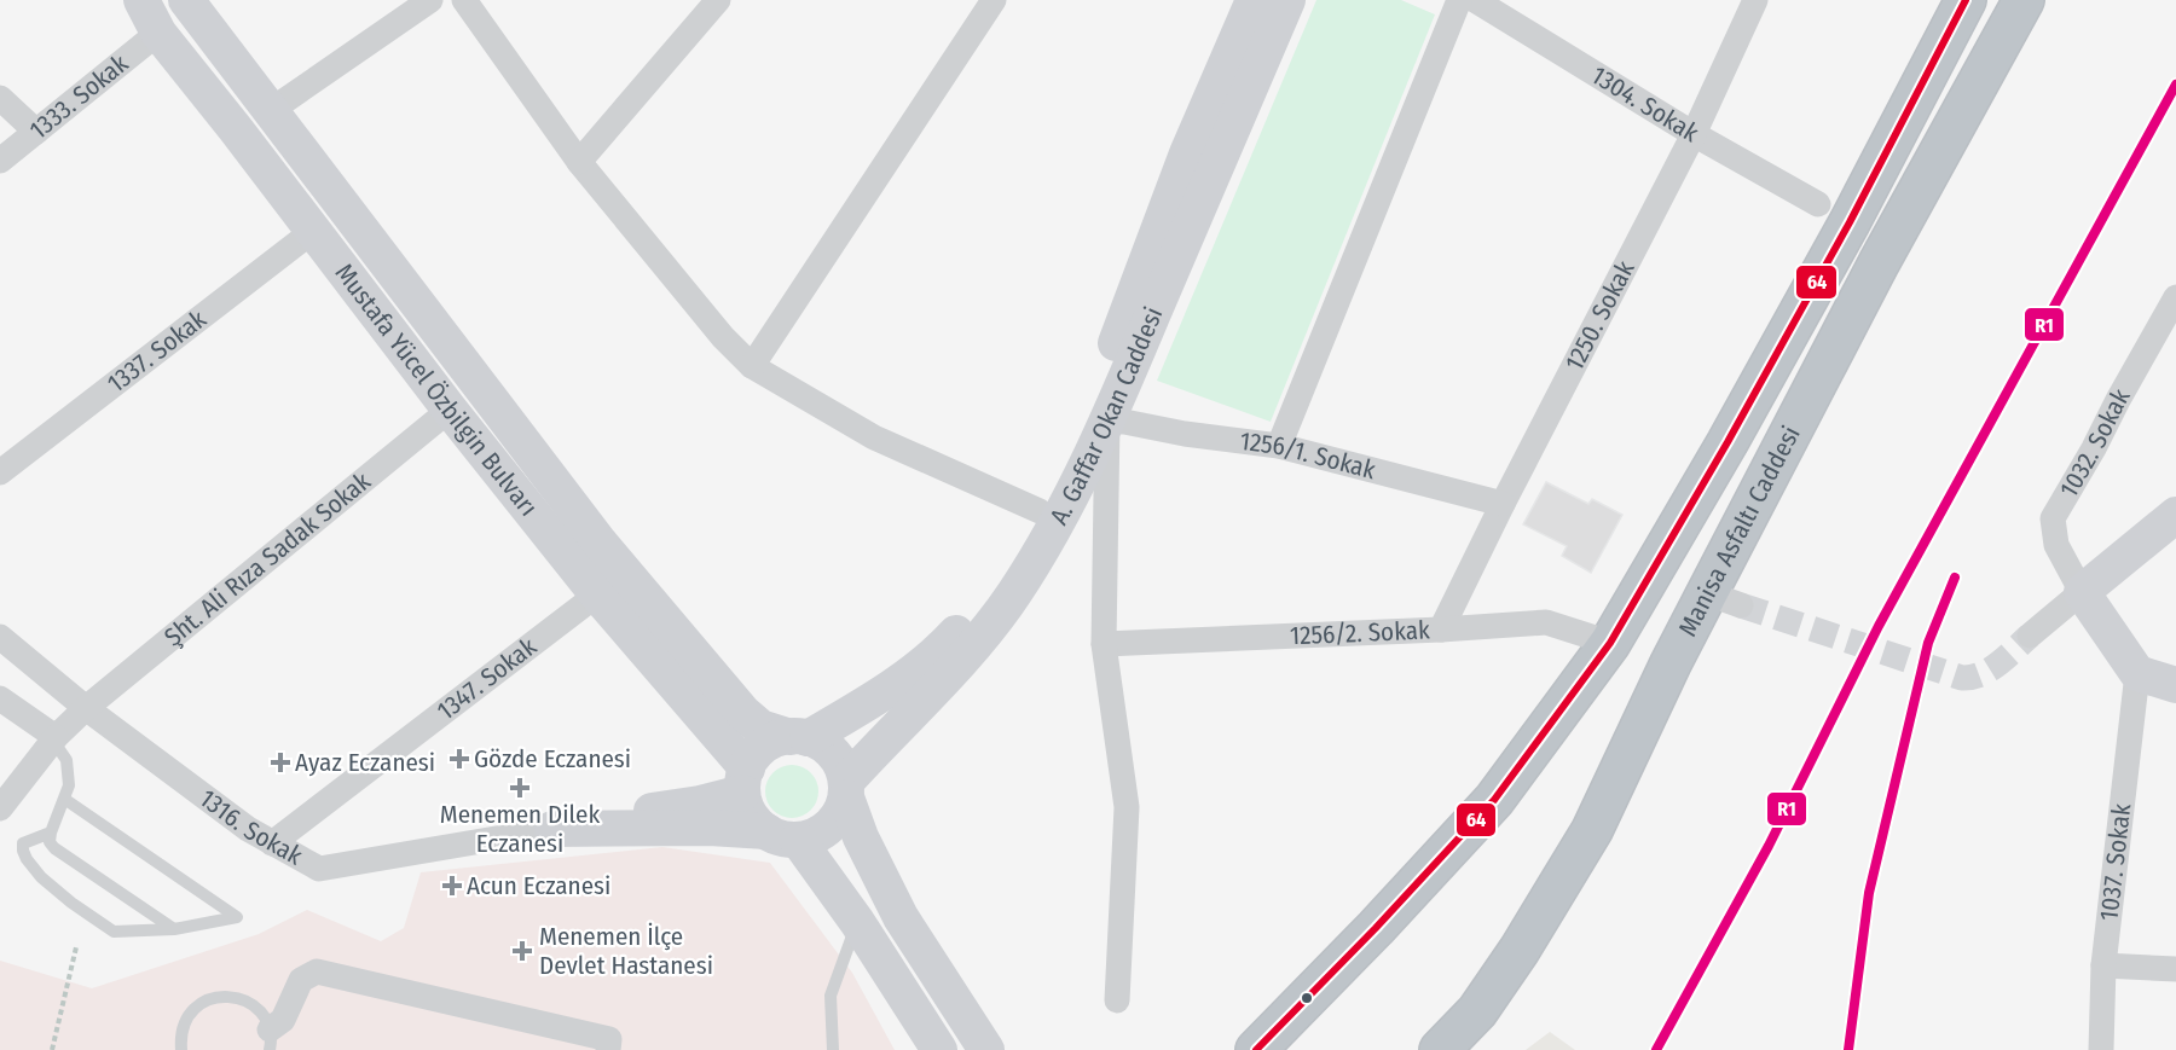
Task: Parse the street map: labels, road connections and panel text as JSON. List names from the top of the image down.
{
  "streets": {
    "highway": ["Manisa Asfaltı Caddesi"],
    "street": [
      "1333. Sokak",
      "1304. Sokak",
      "1250. Sokak",
      "1337. Sokak",
      "Mustafa Yücel Özbilgin Bulvarı",
      "A. Gaffar Okan Caddesi",
      "1032. Sokak",
      "1256/1. Sokak",
      "Şht. Ali Rıza Sadak Sokak",
      "1256/2. Sokak",
      "1347. Sokak",
      "1316. Sokak",
      "1037. Sokak"
    ]
  },
  "crossings": [
    ["1333. Sokak", "Mustafa Yücel Özbilgin Bulvarı"],
    ["1304. Sokak", "1250. Sokak"],
    ["1250. Sokak", "1256/1. Sokak"],
    ["1250. Sokak", "1256/2. Sokak"],
    ["1337. Sokak", "Mustafa Yücel Özbilgin Bulvarı"],
    ["Mustafa Yücel Özbilgin Bulvarı", "A. Gaffar Okan Caddesi"],
    ["Mustafa Yücel Özbilgin Bulvarı", "Şht. Ali Rıza Sadak Sokak"],
    ["Mustafa Yücel Özbilgin Bulvarı", "1347. Sokak"],
    ["A. Gaffar Okan Caddesi", "1256/1. Sokak"],
    ["Manisa Asfaltı Caddesi", "1256/2. Sokak"],
    ["Şht. Ali Rıza Sadak Sokak", "1316. Sokak"],
    ["1347. Sokak", "1316. Sokak"]
  ],
  "places": {
    "health": [
      "Gözde Eczanesi",
      "Ayaz Eczanesi",
      "Menemen Dilek Eczanesi",
      "Acun Eczanesi",
      "Menemen İlçe Devlet Hastanesi"
    ]
  },
  "lines": ["transit line 64", "transit line R1"]
}
